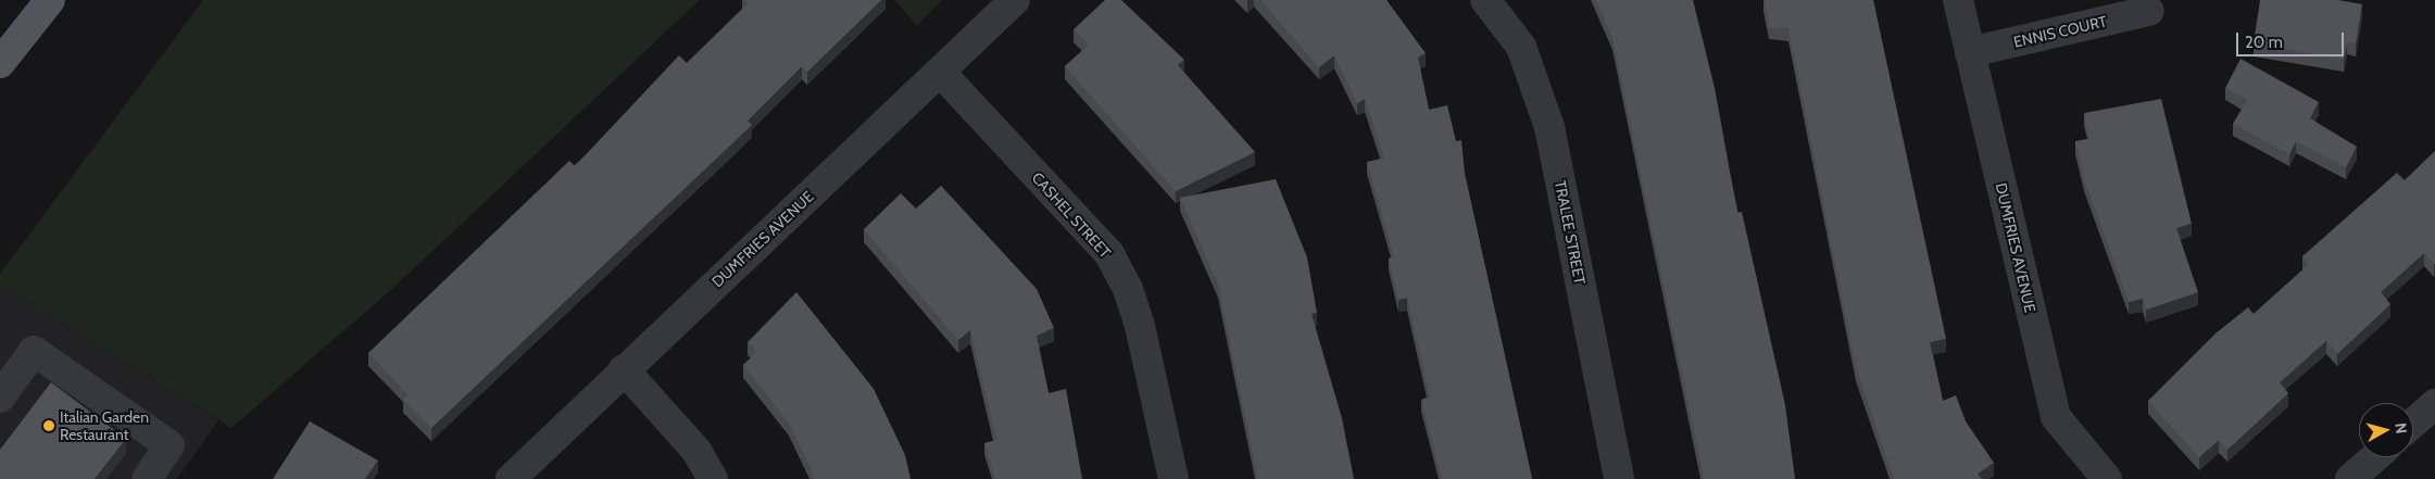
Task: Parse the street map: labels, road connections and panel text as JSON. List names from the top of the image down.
{
  "streets": {
    "street": [
      "ENNIS COURT",
      "CASHEL STREET",
      "TRALEE STREET",
      "DUMFRIES AVENUE"
    ]
  },
  "crossings": [
    ["ENNIS COURT", "DUMFRIES AVENUE"],
    ["CASHEL STREET", "DUMFRIES AVENUE"]
  ],
  "places": ["Italian Garden Restaurant"],
  "scale_bar": "20 m",
  "north": "right"
}
